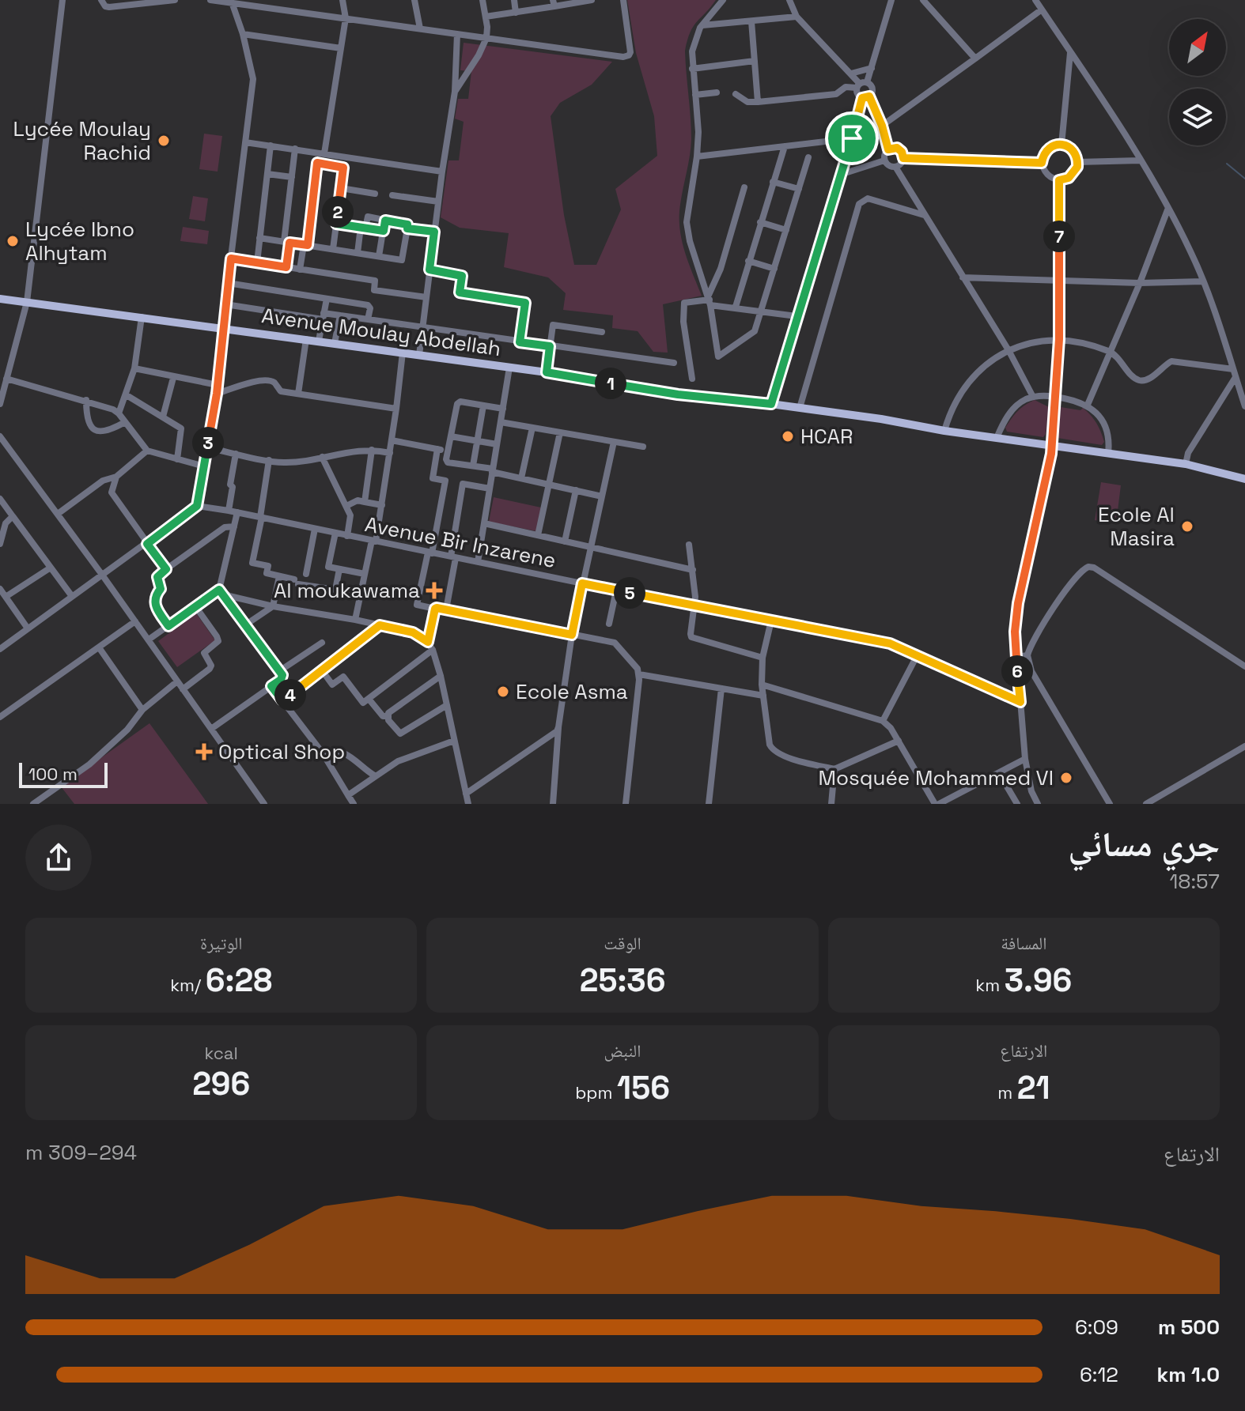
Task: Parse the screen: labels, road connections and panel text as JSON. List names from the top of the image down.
{
  "streets": {
    "main road": ["Avenue Moulay Abdellah"],
    "street": ["Avenue Bir Inzarene"]
  },
  "places": {
    "other": [
      "Lycée Moulay Rachid",
      "Lycée Ibno Alhytam",
      "HCAR",
      "Ecole Al Masira",
      "Ecole Asma",
      "Mosquée Mohammed VI"
    ],
    "health": ["Al moukawama", "Optical Shop"]
  },
  "scale_bar": "100 m",
  "north": "top right",
  "page": {
    "pins": [
      "2",
      "7",
      "1",
      "3",
      "5",
      "6",
      "4"
    ],
    "scale": "100 m",
    "heading": ["جري مسائي", "18:57"],
    "stats": [
      ["المسافة", "3.96 km"],
      ["الوقت", "25:36"],
      ["الوتيرة", "6:28 /km"],
      ["الارتفاع", "21 m"],
      ["النبض", "156 bpm"],
      ["kcal", "296"]
    ],
    "chart": ["الارتفاع", "294–309 m"],
    "list": [
      {
        "name": "500 m",
        "note": "6:09"
      },
      {
        "name": "1.0 km",
        "note": "6:12"
      }
    ]
  }
}
